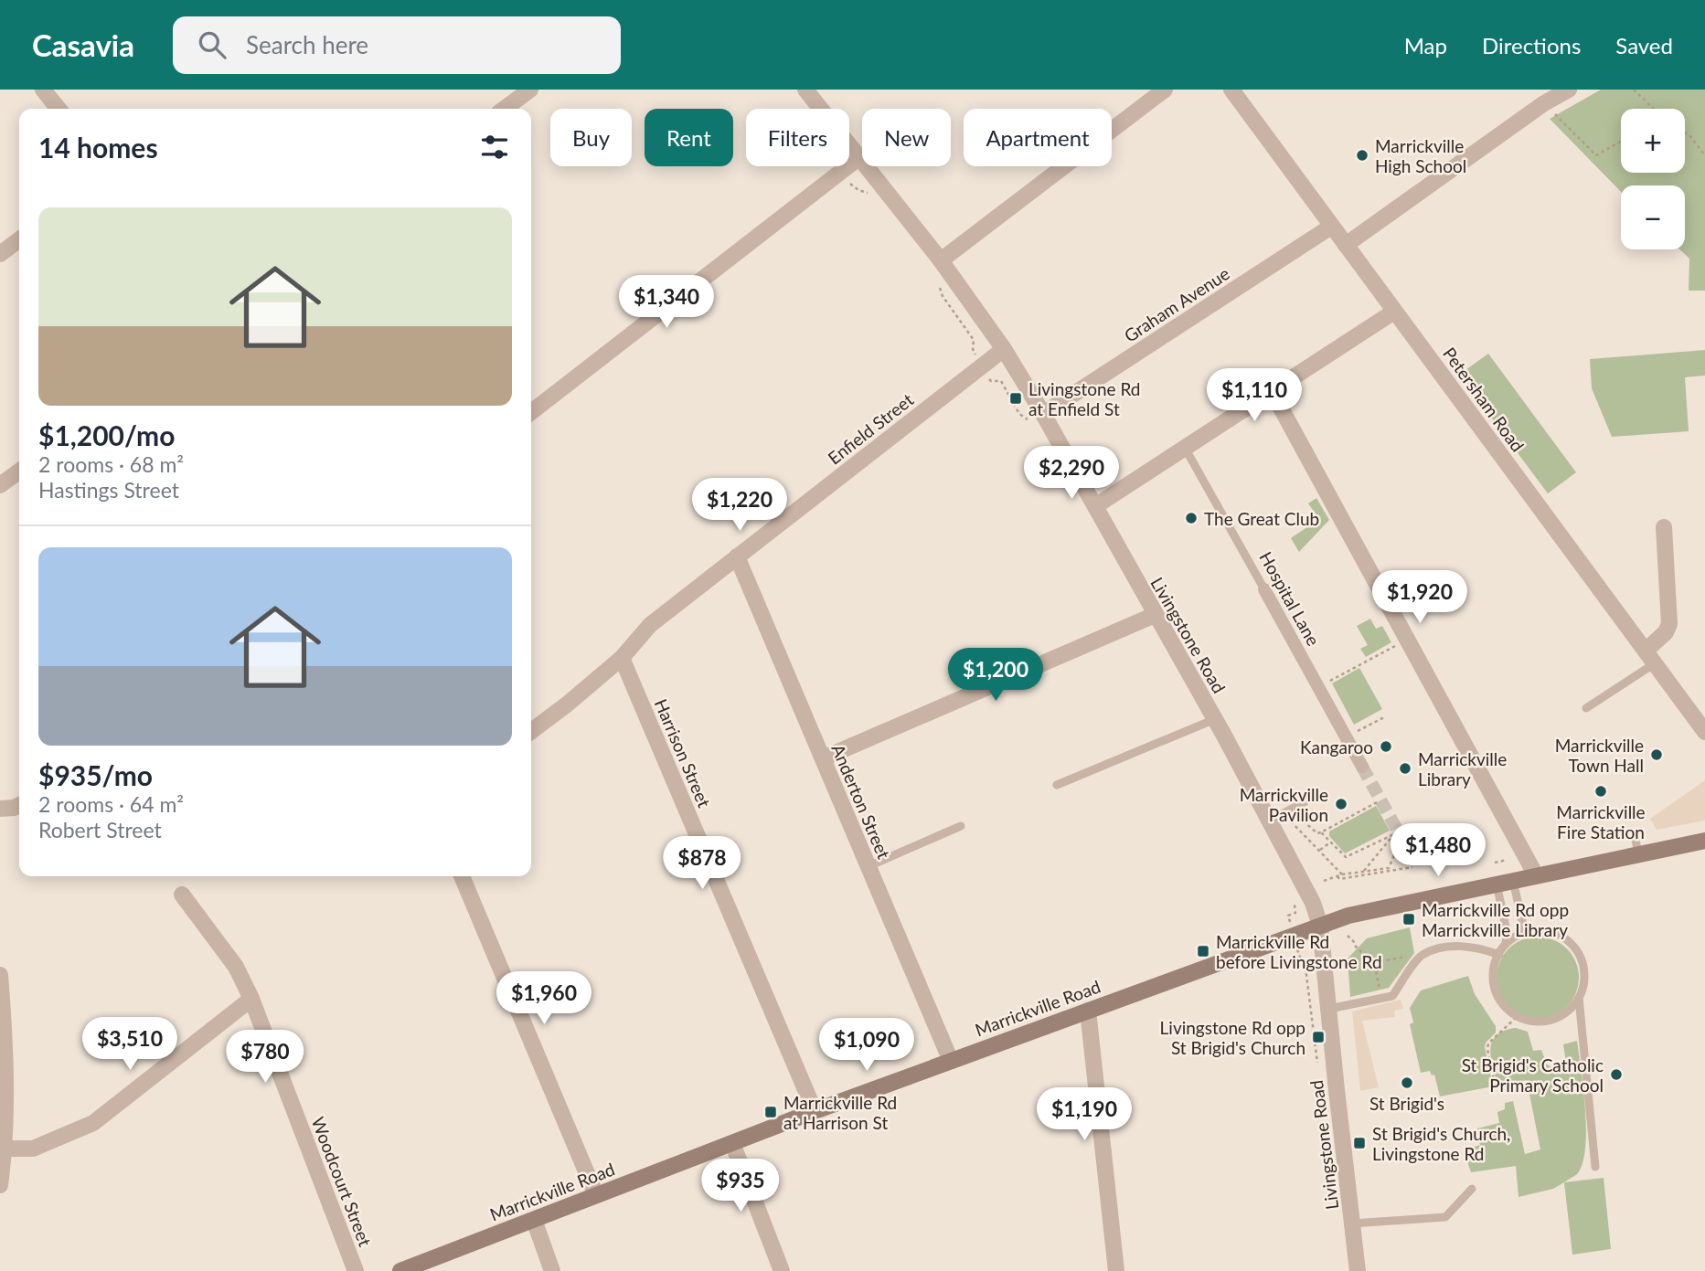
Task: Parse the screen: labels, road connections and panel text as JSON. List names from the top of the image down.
{
  "streets": {
    "main road": ["Marrickville Road"],
    "street": [
      "Graham Avenue",
      "Petersham Road",
      "Enfield Street",
      "Hospital Lane",
      "Livingstone Road",
      "Harrison Street",
      "Anderton Street",
      "Woodcourt Street"
    ]
  },
  "crossings": [
    ["Graham Avenue", "Petersham Road"],
    ["Graham Avenue", "Livingstone Road"],
    ["Enfield Street", "Livingstone Road"],
    ["Enfield Street", "Harrison Street"],
    ["Enfield Street", "Anderton Street"],
    ["Livingstone Road", "Marrickville Road"],
    ["Harrison Street", "Marrickville Road"],
    ["Anderton Street", "Marrickville Road"]
  ],
  "places": {
    "other": [
      "Marrickville High School",
      "The Great Club",
      "Kangaroo",
      "Marrickville Town Hall",
      "Marrickville Library",
      "Marrickville Fire Station",
      "Marrickville Pavilion",
      "St Brigid's Catholic Primary School",
      "St Brigid's"
    ],
    "transit": [
      "Livingstone Rd at Enfield St",
      "Marrickville Rd opp Marrickville Library",
      "Marrickville Rd before Livingstone Rd",
      "Livingstone Rd opp St Brigid's Church",
      "Marrickville Rd at Harrison St",
      "St Brigid's Church, Livingstone Rd"
    ]
  },
  "page": {
    "header": "Casavia",
    "search": "Search here",
    "nav": ["Map", "Directions", "Saved"],
    "map_buttons": ["+", "−"],
    "chip": [
      "Buy",
      "Rent",
      "Filters",
      "New",
      "Apartment"
    ],
    "heading": "14 homes",
    "list": [
      {
        "name": "$1,200/mo",
        "note": "2 rooms · 68 m² · Hastings Street"
      },
      {
        "name": "$935/mo",
        "note": "2 rooms · 64 m² · Robert Street"
      }
    ],
    "price": [
      "$1,340",
      "$1,110",
      "$2,290",
      "$1,220",
      "$1,920",
      "$1,200",
      "$1,480",
      "$878",
      "$1,960",
      "$3,510",
      "$1,090",
      "$780",
      "$1,190",
      "$935"
    ]
  }
}
